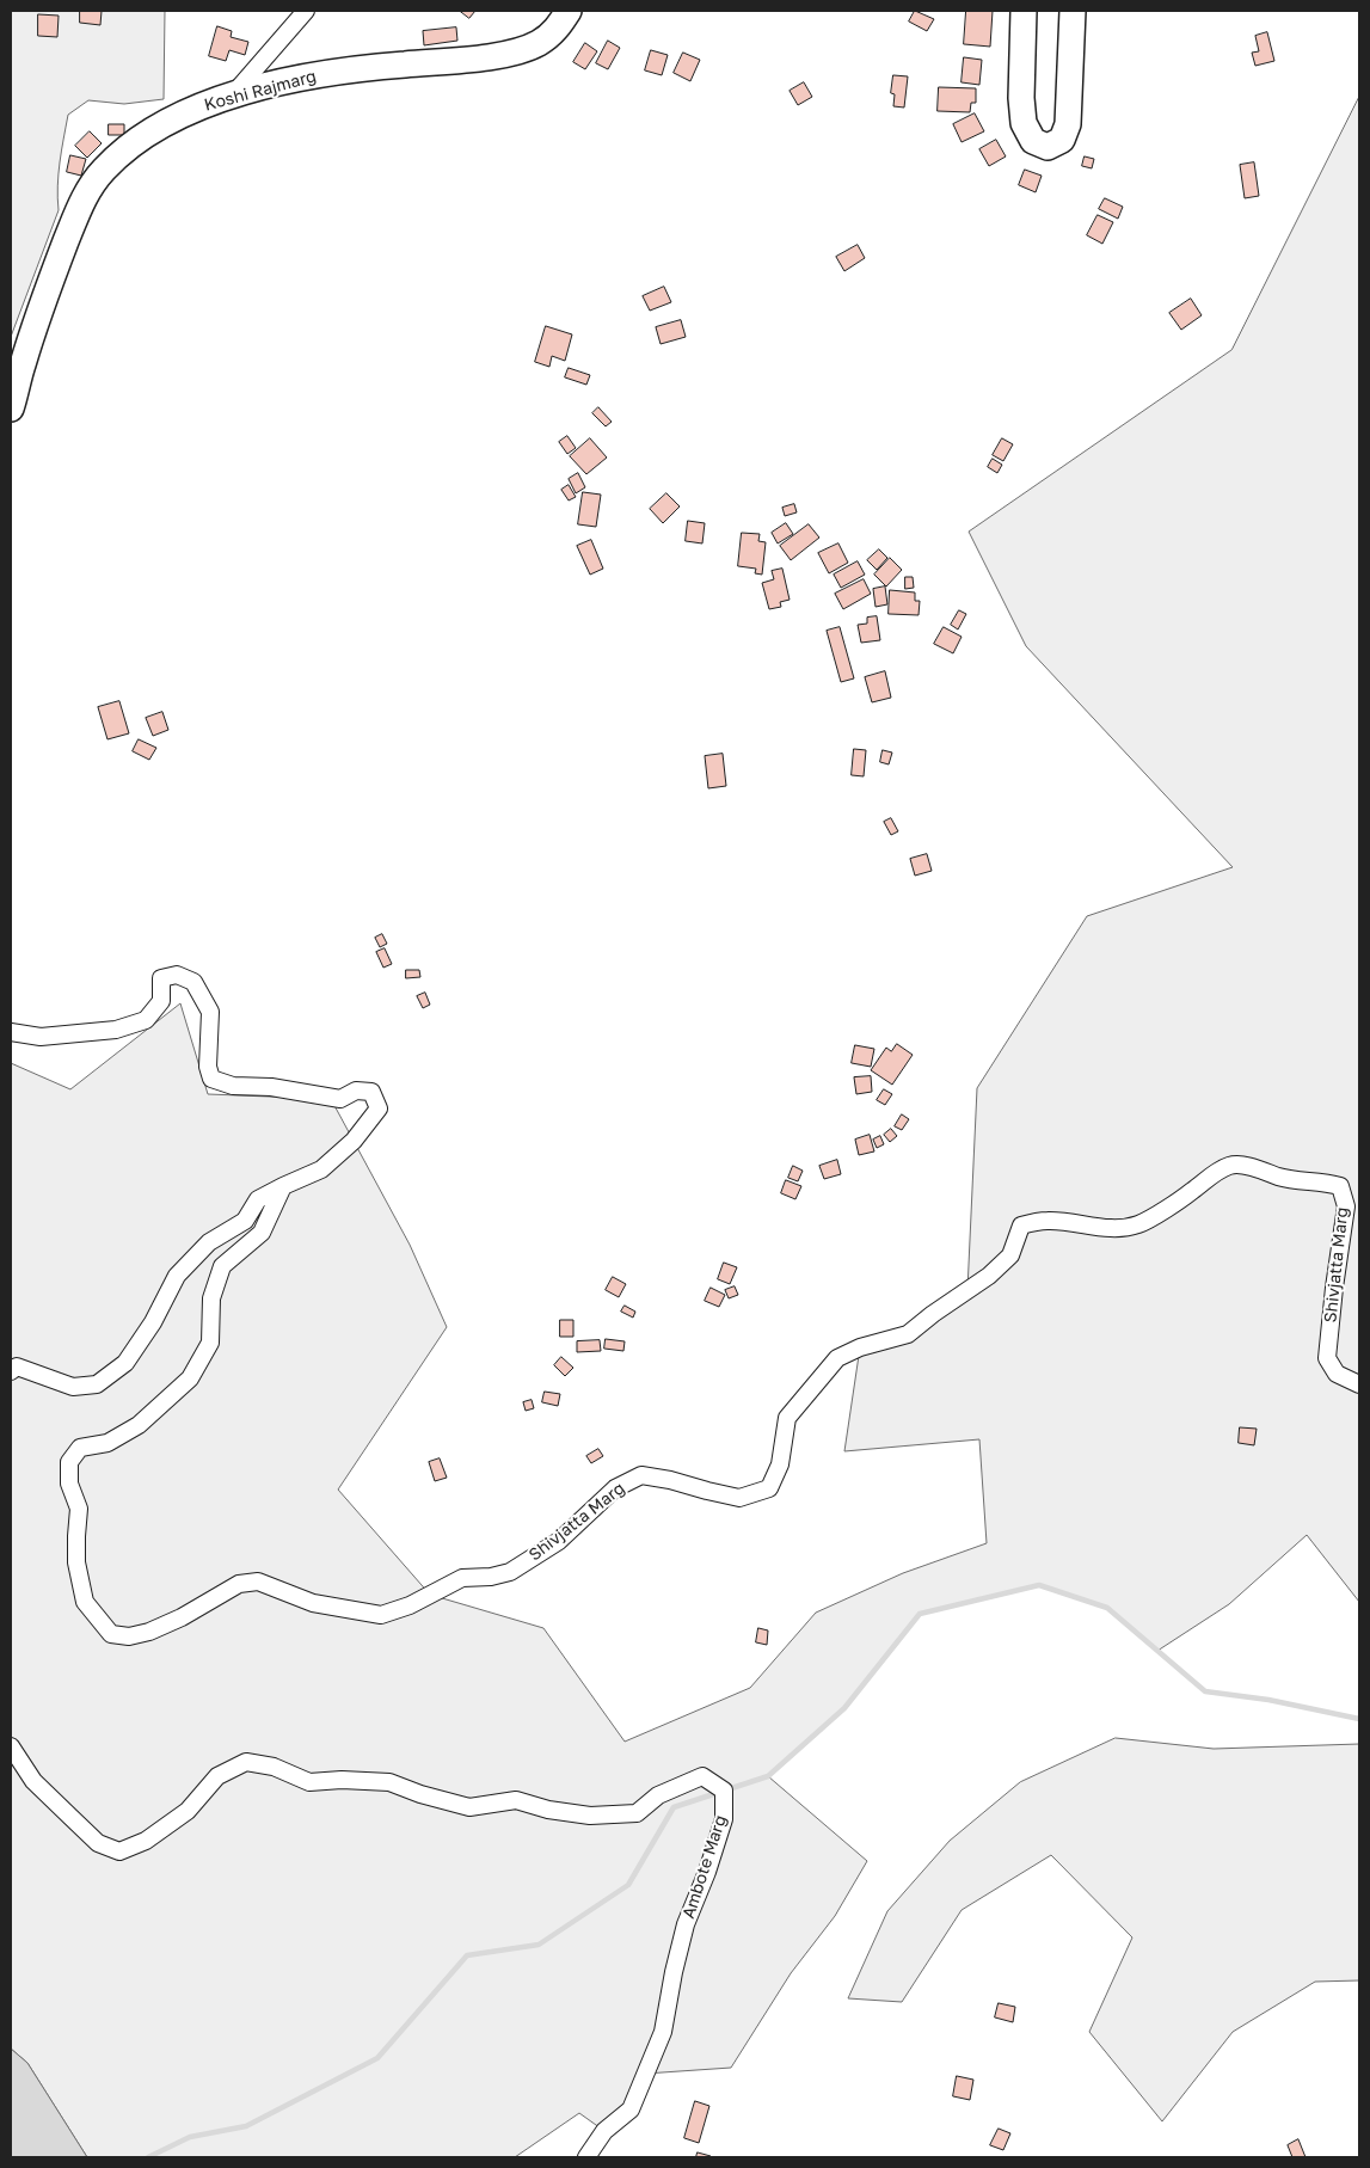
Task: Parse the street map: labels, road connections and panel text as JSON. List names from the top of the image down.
{
  "streets": {
    "main road": ["Koshi Rajmarg"],
    "street": ["Shivjatta Marg", "Ambote Marg"]
  }
}
